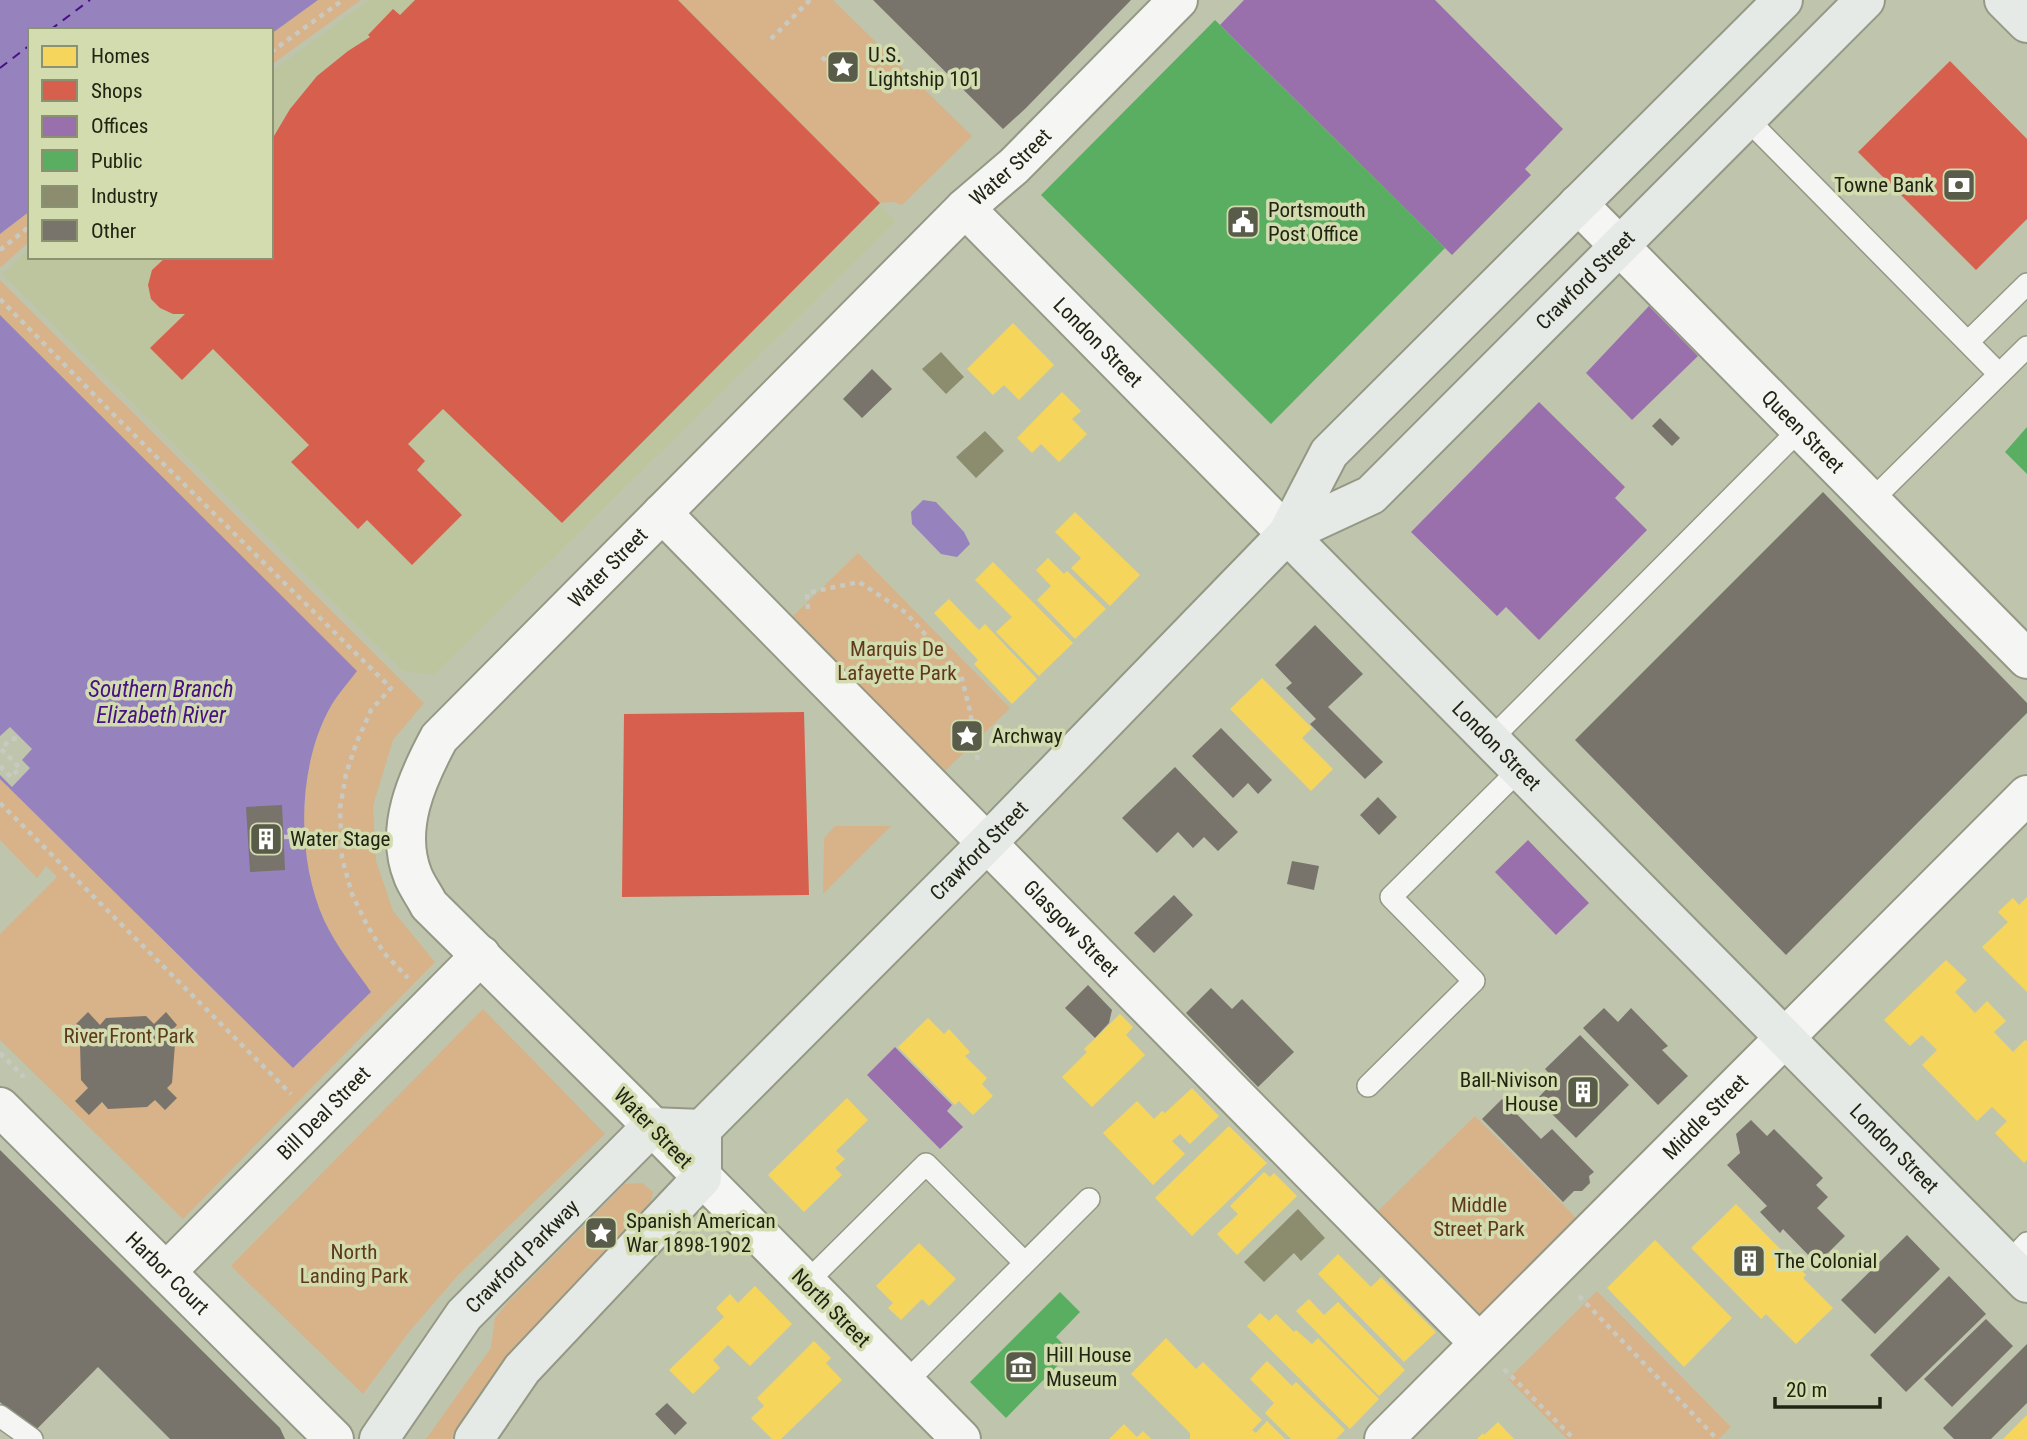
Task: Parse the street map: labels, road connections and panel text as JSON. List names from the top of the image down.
{
  "streets": {
    "main road": ["Crawford Street", "London Street", "Crawford Parkway"],
    "street": [
      "Water Street",
      "Queen Street",
      "Glasgow Street",
      "Bill Deal Street",
      "Middle Street",
      "Harbor Court",
      "North Street"
    ]
  },
  "crossings": [
    ["Water Street", "London Street"],
    ["Water Street", "Glasgow Street"],
    ["Water Street", "Bill Deal Street"],
    ["Water Street", "Crawford Parkway"],
    ["Water Street", "North Street"],
    ["Crawford Street", "London Street"],
    ["Crawford Street", "Queen Street"],
    ["Crawford Street", "Glasgow Street"],
    ["London Street", "Middle Street"],
    ["Glasgow Street", "Middle Street"],
    ["Bill Deal Street", "Harbor Court"]
  ],
  "water": ["Southern Branch Elizabeth River"],
  "parks": [
    "Marquis De Lafayette Park",
    "River Front Park",
    "Middle Street Park",
    "North Landing Park"
  ],
  "places": {
    "place": ["U.S. Lightship 101", "Archway", "Spanish American War 1898-1902"],
    "bank": ["Towne Bank"],
    "public building": ["Portsmouth Post Office"],
    "building": ["Water Stage", "Ball-Nivison House", "The Colonial"],
    "museum": ["Hill House Museum"]
  },
  "legend": [
    "Homes",
    "Shops",
    "Offices",
    "Public",
    "Industry",
    "Other"
  ],
  "scale_bar": "20 m"
}
